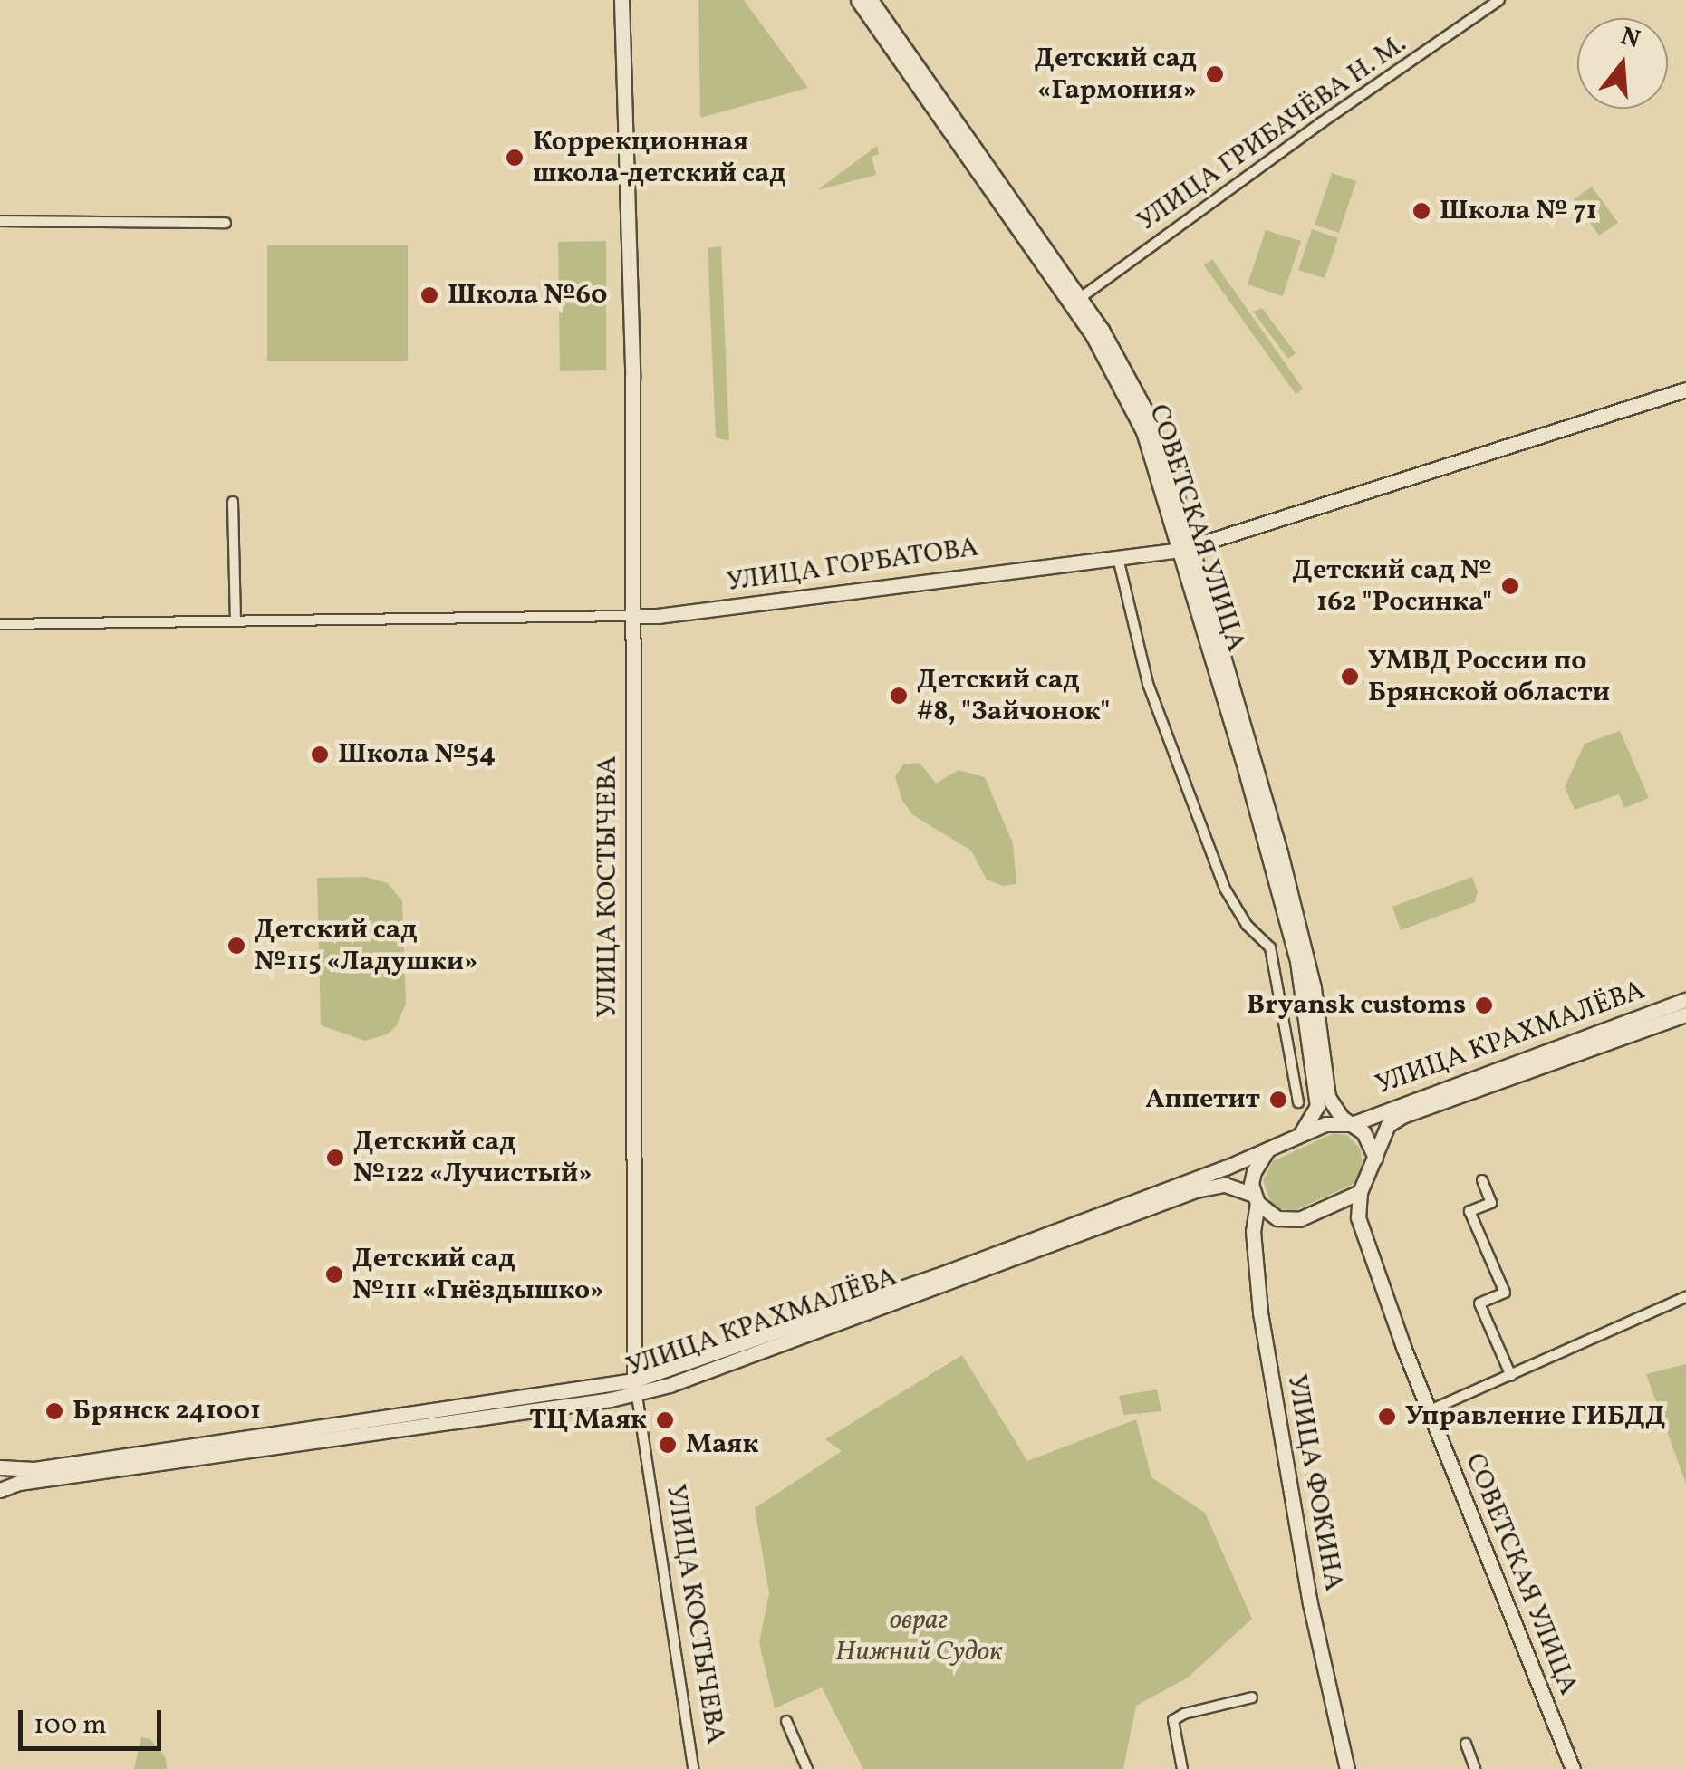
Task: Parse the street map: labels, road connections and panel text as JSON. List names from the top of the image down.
{
  "streets": {
    "main road": [
      "СОВЕТСКАЯ УЛИЦА",
      "УЛИЦА ГОРБАТОВА",
      "УЛИЦА КОСТЫЧЕВА",
      "УЛИЦА КРАХМАЛЁВА",
      "УЛИЦА ФОКИНА"
    ],
    "street": ["УЛИЦА ГРИБАЧЁВА Н. М."]
  },
  "crossings": [
    ["УЛИЦА ГРИБАЧЁВА Н. М.", "СОВЕТСКАЯ УЛИЦА"],
    ["СОВЕТСКАЯ УЛИЦА", "УЛИЦА ГОРБАТОВА"],
    ["СОВЕТСКАЯ УЛИЦА", "УЛИЦА КРАХМАЛЁВА"],
    ["СОВЕТСКАЯ УЛИЦА", "УЛИЦА ФОКИНА"],
    ["УЛИЦА ГОРБАТОВА", "УЛИЦА КОСТЫЧЕВА"],
    ["УЛИЦА КОСТЫЧЕВА", "УЛИЦА КРАХМАЛЁВА"],
    ["УЛИЦА КРАХМАЛЁВА", "УЛИЦА ФОКИНА"]
  ],
  "parks": ["овраг Нижний Судок"],
  "places": [
    "Детский сад «Гармония»",
    "Коррекционная школа-детский сад",
    "Школа № 71",
    "Школа №60",
    "Детский сад № 162 \"Росинка\"",
    "УМВД России по Брянской области",
    "Детский сад #8, \"Зайчонок\"",
    "Школа №54",
    "Детский сад №115 «Ладушки»",
    "Bryansk customs",
    "Аппетит",
    "Детский сад №122 «Лучистый»",
    "Детский сад №111 «Гнёздышко»",
    "Брянск 241001",
    "Управление ГИБДД",
    "ТЦ Маяк",
    "Маяк"
  ],
  "scale_bar": "100 m",
  "north": "top"
}
